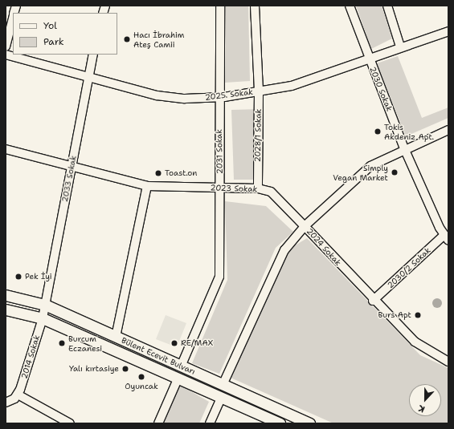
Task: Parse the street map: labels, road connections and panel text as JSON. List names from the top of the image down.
{
  "streets": {
    "main road": ["Bülent Ecevit Bulvarı"],
    "street": [
      "2030 Sokak",
      "2025. Sokak",
      "2028/1 Sokak",
      "2031 Sokak",
      "2033 Sokak",
      "2023 Sokak",
      "2024 Sokak",
      "2030/2 Sokak",
      "2014 Sokak"
    ]
  },
  "crossings": [
    ["2030 Sokak", "2025. Sokak"],
    ["2030 Sokak", "2030/2 Sokak"],
    ["2025. Sokak", "2028/1 Sokak"],
    ["2025. Sokak", "2031 Sokak"],
    ["2025. Sokak", "2033 Sokak"],
    ["2028/1 Sokak", "2023 Sokak"],
    ["2031 Sokak", "2023 Sokak"],
    ["2031 Sokak", "Bülent Ecevit Bulvarı"],
    ["2033 Sokak", "2023 Sokak"],
    ["2033 Sokak", "Bülent Ecevit Bulvarı"],
    ["2033 Sokak", "2014 Sokak"],
    ["2023 Sokak", "2024 Sokak"],
    ["2024 Sokak", "2030/2 Sokak"],
    ["2024 Sokak", "Bülent Ecevit Bulvarı"],
    ["Bülent Ecevit Bulvarı", "2014 Sokak"]
  ],
  "places": [
    "Hacı İbrahim Ateş Camii",
    "Tokis Akdeniz Apt.",
    "Simply Vegan Market",
    "Toast.on",
    "Pek İyi",
    "Burs Apt",
    "Burcum Eczanesi",
    "RE/MAX",
    "Yalı kırtasiye",
    "Oyuncak"
  ],
  "legend": ["Yol", "Park"],
  "north": "bottom"
}
